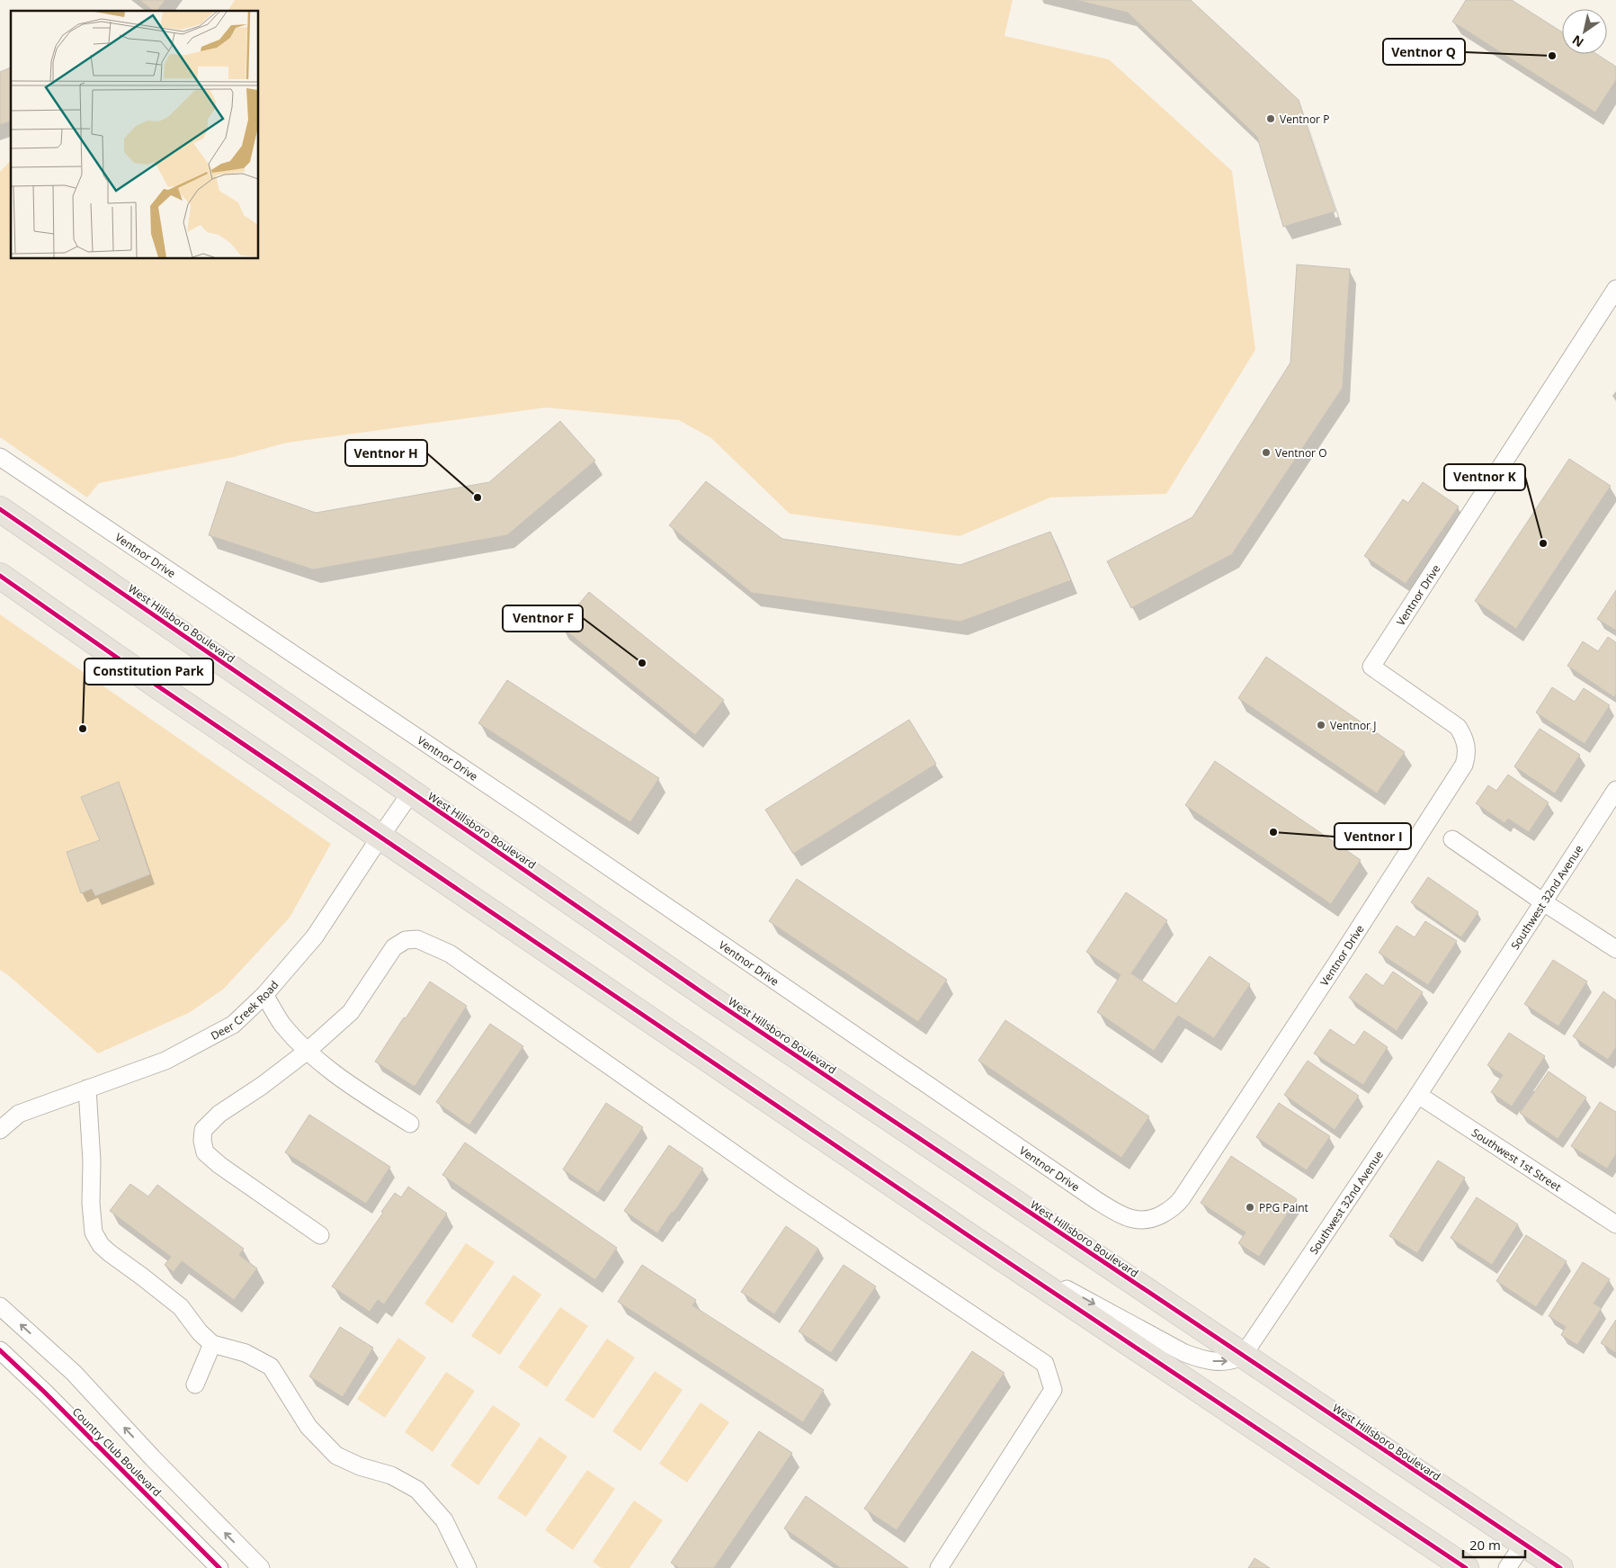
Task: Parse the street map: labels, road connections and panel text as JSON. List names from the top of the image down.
{
  "streets": {
    "main road": ["West Hillsboro Boulevard"],
    "street": [
      "Ventnor Drive",
      "Southwest 32nd Avenue",
      "Deer Creek Road",
      "Southwest 1st Street",
      "Country Club Boulevard"
    ]
  },
  "crossings": [
    ["West Hillsboro Boulevard", "Southwest 32nd Avenue"],
    ["West Hillsboro Boulevard", "Deer Creek Road"],
    ["Southwest 32nd Avenue", "Southwest 1st Street"]
  ],
  "places": [
    "Ventnor Q",
    "Ventnor P",
    "Ventnor O",
    "Ventnor H",
    "Ventnor K",
    "Ventnor F",
    "Ventnor J",
    "Constitution Park",
    "Ventnor I",
    "PPG Paint"
  ],
  "scale_bar": "20 m",
  "north": "bottom left"
}
